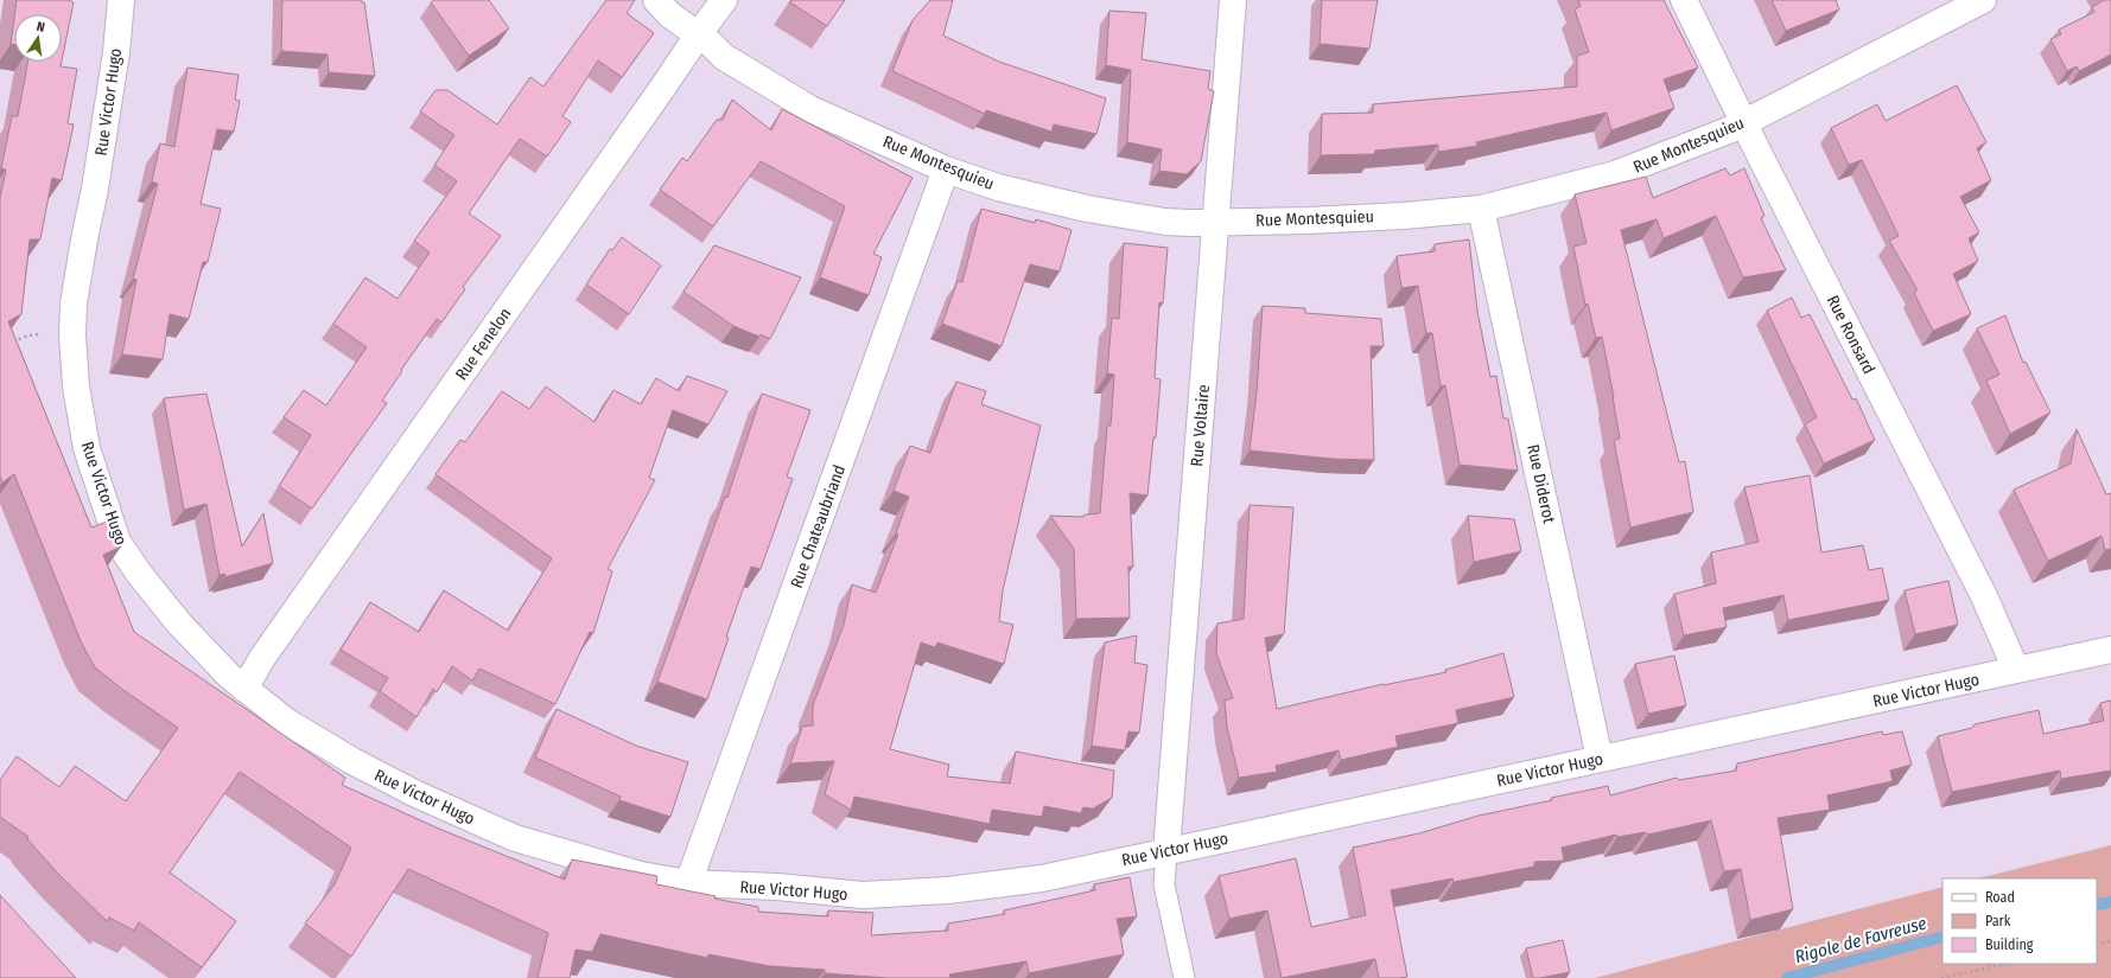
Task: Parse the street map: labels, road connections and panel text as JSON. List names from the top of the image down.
{
  "streets": {
    "street": [
      "Rue Victor Hugo",
      "Rue Montesquieu",
      "Rue Ronsard",
      "Rue Fenelon",
      "Rue Voltaire",
      "Rue Diderot",
      "Rue Chateaubriand"
    ]
  },
  "crossings": [
    ["Rue Victor Hugo", "Rue Ronsard"],
    ["Rue Victor Hugo", "Rue Fenelon"],
    ["Rue Victor Hugo", "Rue Voltaire"],
    ["Rue Victor Hugo", "Rue Diderot"],
    ["Rue Victor Hugo", "Rue Chateaubriand"],
    ["Rue Montesquieu", "Rue Ronsard"],
    ["Rue Montesquieu", "Rue Fenelon"],
    ["Rue Montesquieu", "Rue Voltaire"],
    ["Rue Montesquieu", "Rue Diderot"],
    ["Rue Montesquieu", "Rue Chateaubriand"]
  ],
  "water": ["Rigole de Favreuse"],
  "legend": ["Road", "Park", "Building"],
  "north": "top"
}
